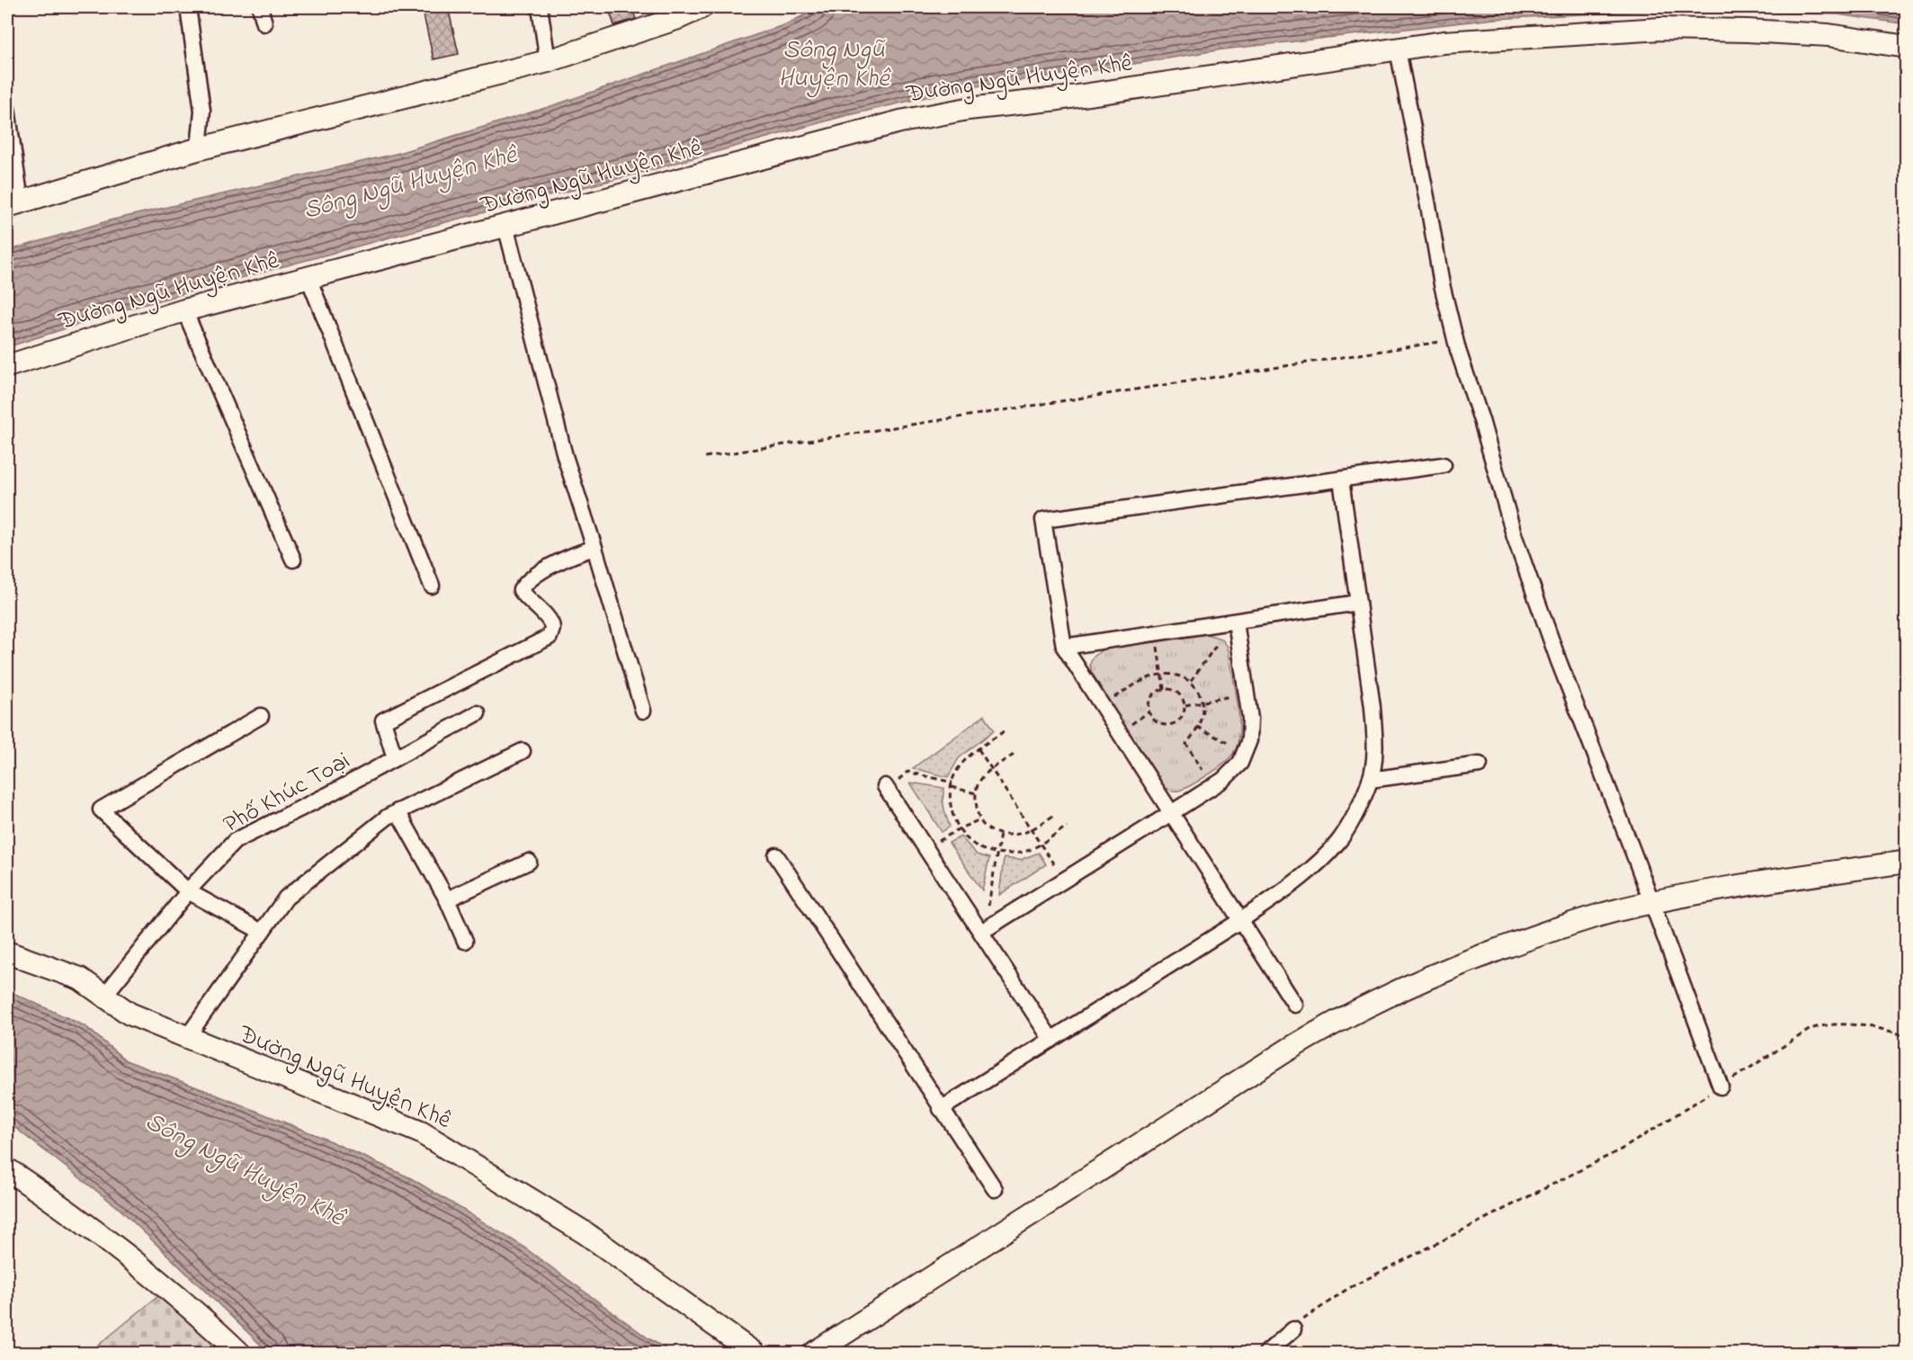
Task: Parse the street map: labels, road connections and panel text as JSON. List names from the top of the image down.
{
  "streets": {
    "street": ["Đường Ngũ Huyện Khê", "Phố Khúc Toại"]
  },
  "crossings": [
    ["Đường Ngũ Huyện Khê", "Phố Khúc Toại"]
  ],
  "water": ["Sông Ngũ Huyện Khê"]
}
